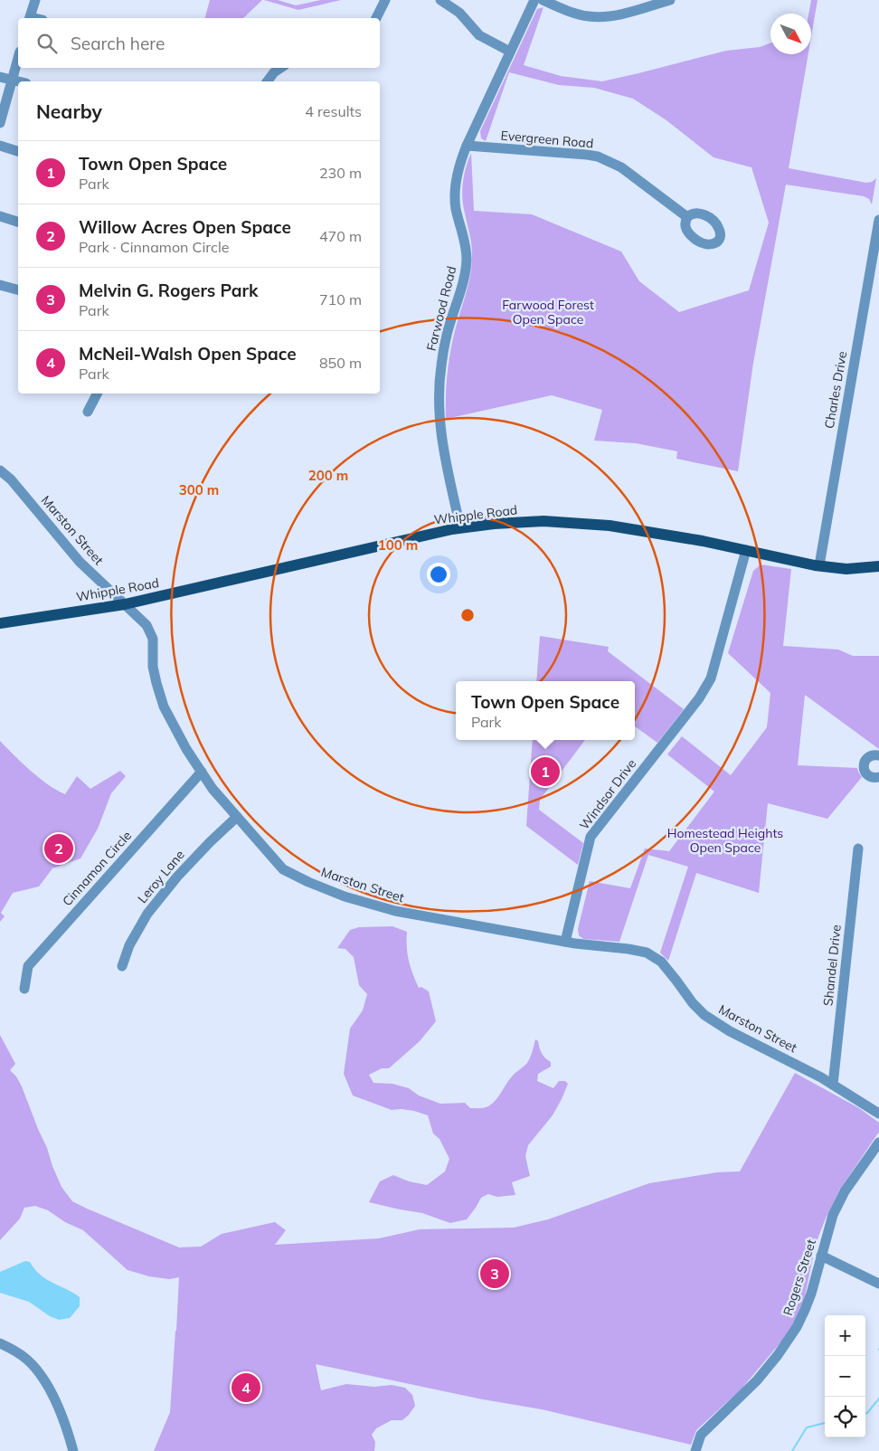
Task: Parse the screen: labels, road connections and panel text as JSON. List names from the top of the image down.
{
  "streets": {
    "main road": ["Whipple Road"],
    "street": [
      "Evergreen Road",
      "Farwood Road",
      "Charles Drive",
      "Marston Street",
      "Windsor Drive",
      "Cinnamon Circle",
      "Leroy Lane",
      "Shandel Drive",
      "Rogers Street"
    ]
  },
  "crossings": [
    ["Evergreen Road", "Farwood Road"],
    ["Farwood Road", "Whipple Road"],
    ["Charles Drive", "Whipple Road"],
    ["Whipple Road", "Marston Street"],
    ["Whipple Road", "Windsor Drive"],
    ["Marston Street", "Windsor Drive"],
    ["Marston Street", "Cinnamon Circle"],
    ["Marston Street", "Leroy Lane"],
    ["Marston Street", "Shandel Drive"]
  ],
  "parks": ["Farwood Forest Open Space", "Homestead Heights Open Space"],
  "north": "bottom right",
  "page": {
    "search": "Search here",
    "heading": ["Nearby", "4 results"],
    "list": [
      {
        "mark": "1",
        "name": "Town Open Space",
        "note": "Park",
        "value": "230 m"
      },
      {
        "mark": "2",
        "name": "Willow Acres Open Space",
        "note": "Park · Cinnamon Circle",
        "value": "470 m"
      },
      {
        "mark": "3",
        "name": "Melvin G. Rogers Park",
        "note": "Park",
        "value": "710 m"
      },
      {
        "mark": "4",
        "name": "McNeil-Walsh Open Space",
        "note": "Park",
        "value": "850 m"
      }
    ],
    "popup": ["Town Open Space", "Park"],
    "pins": [
      "1",
      "2",
      "3",
      "4"
    ],
    "map_buttons": ["+", "−"]
  },
  "rings": ["200 m", "300 m", "100 m"]
}
